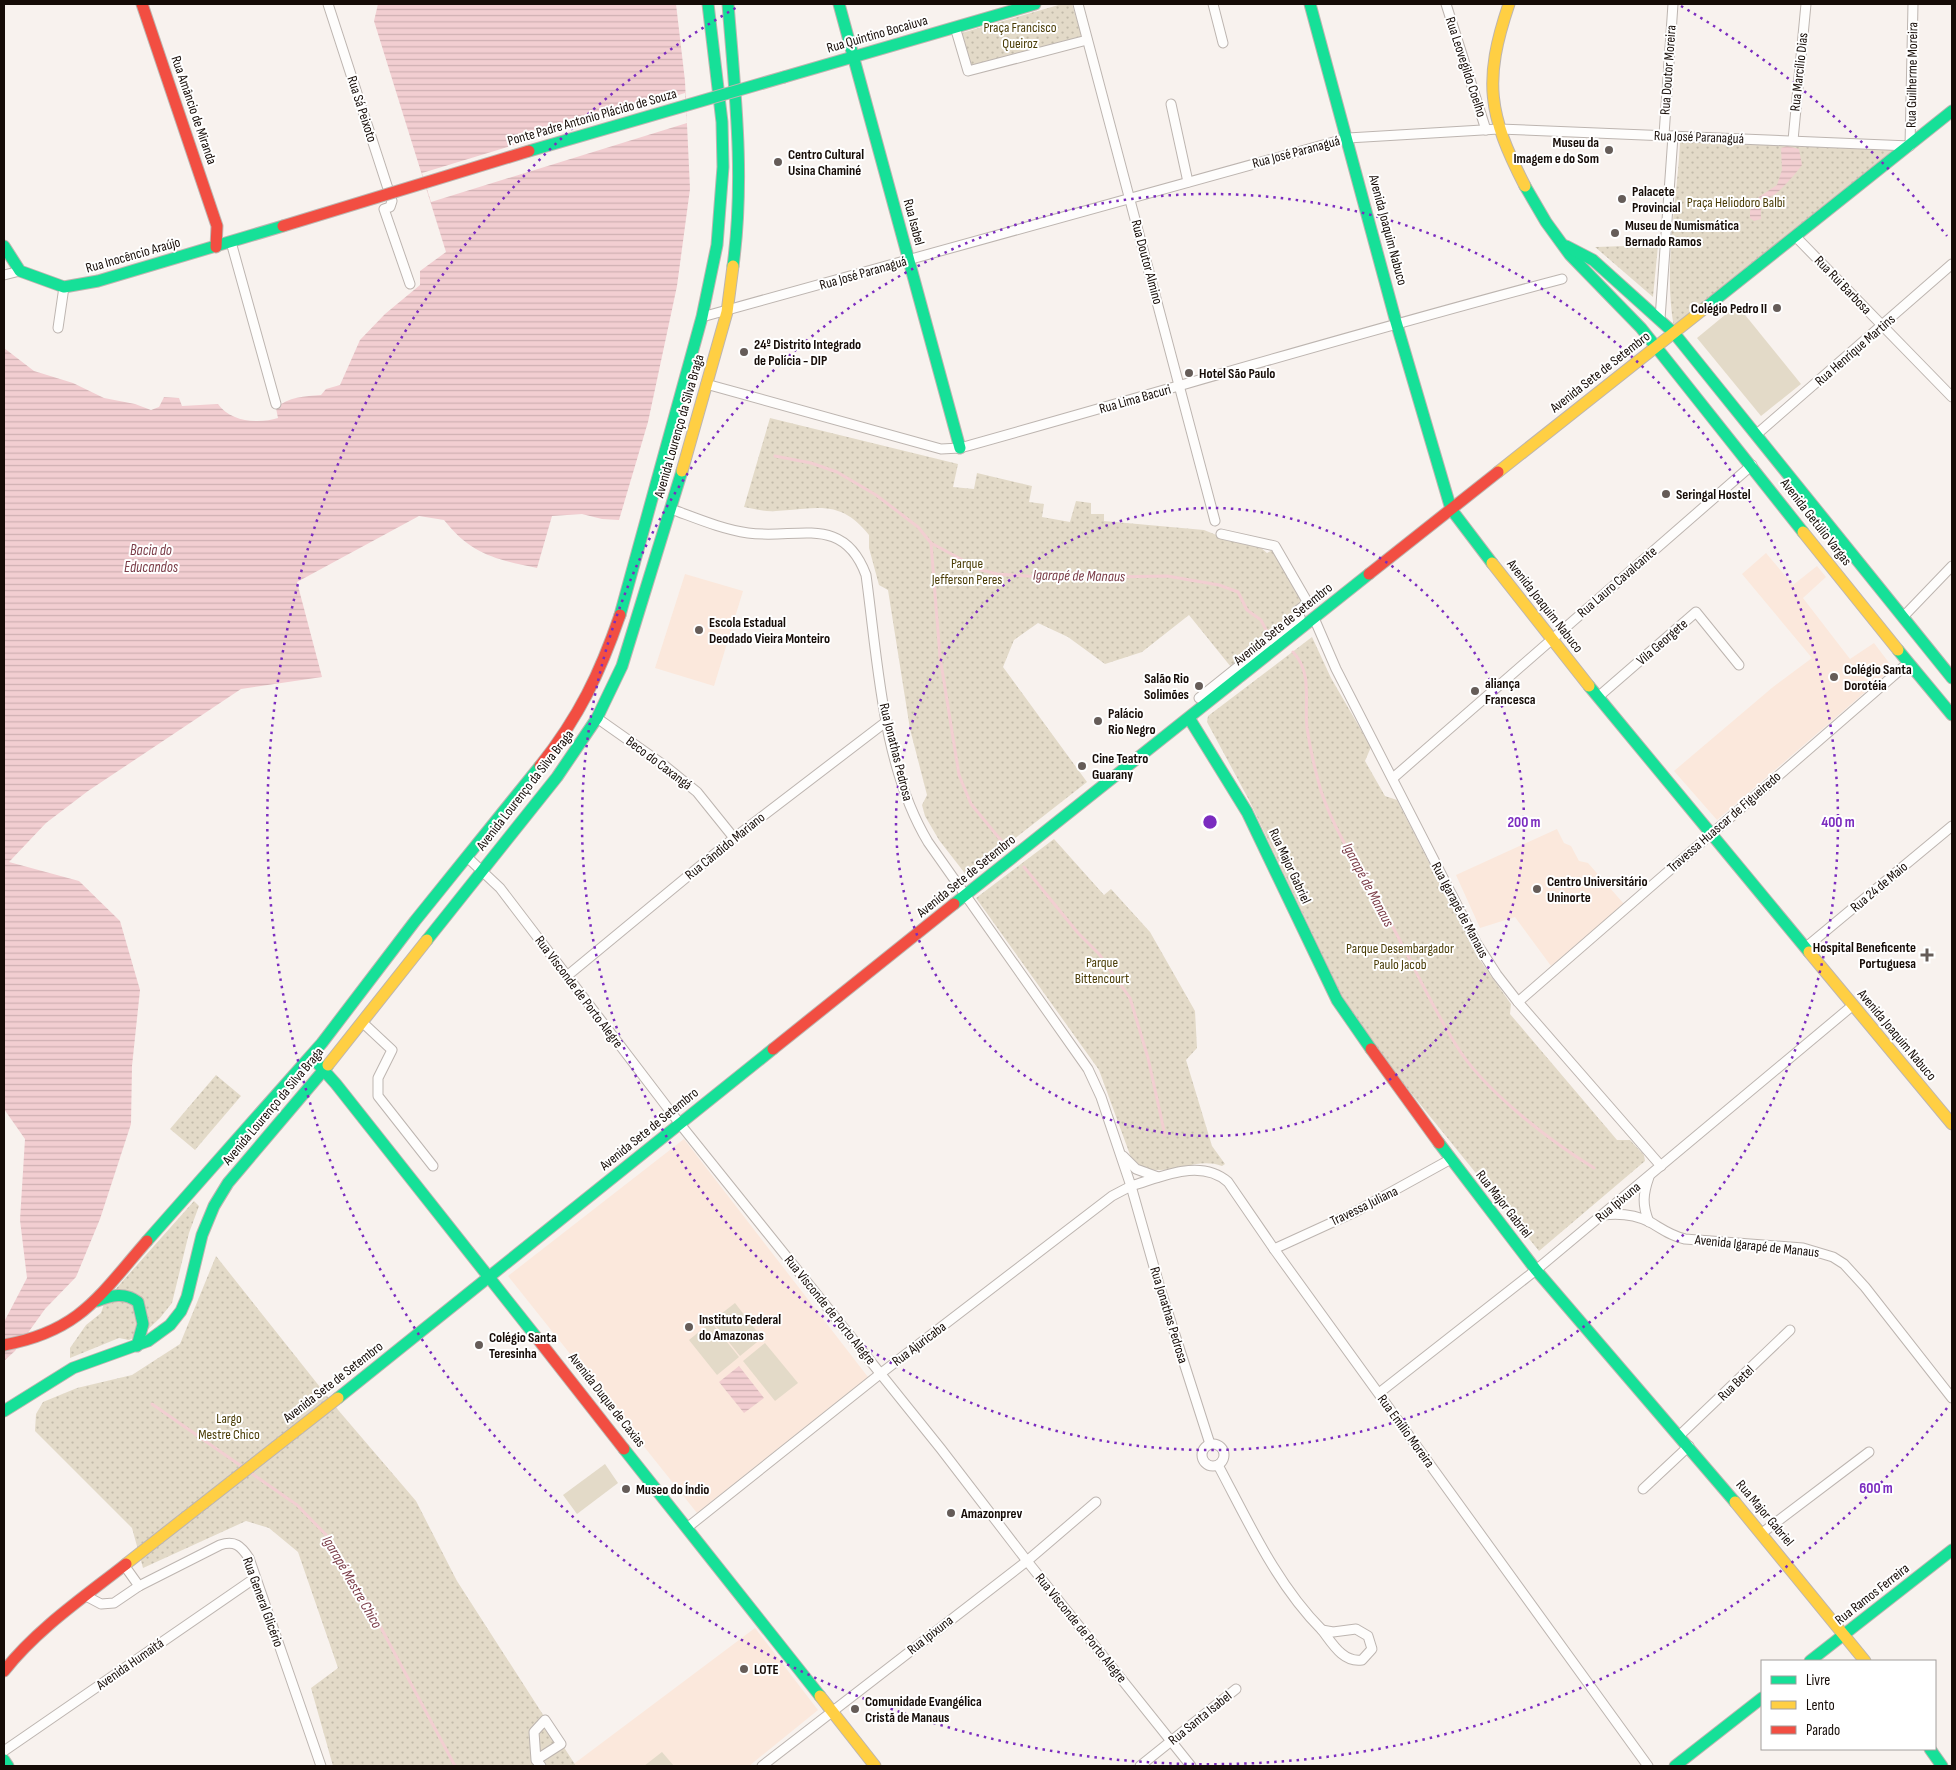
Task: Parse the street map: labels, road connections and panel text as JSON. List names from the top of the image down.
{
  "streets": {
    "street": [
      "Rua Quintino Bocaiuva",
      "Rua Leovegildo Coelho",
      "Rua Doutor Moreira",
      "Rua Marcílio Dias",
      "Rua Guilherme Moreira",
      "Rua Sá Peixoto",
      "Rua Amâncio de Miranda",
      "Ponte Padre Antonio Plácido de Souza",
      "Rua José Paranaguá",
      "Rua Isabel",
      "Avenida Joaquim Nabuco",
      "Rua Inocêncio Araújo",
      "Rua Doutor Almino",
      "Rua Rui Barbosa",
      "Rua Henrique Martins",
      "Avenida Sete de Setembro",
      "Rua Lima Bacuri",
      "Avenida Lourenço da Silva Braga",
      "Avenida Getúlio Vargas",
      "Rua Lauro Cavalcante",
      "Vila Georgete",
      "Rua Jonathas Pedrosa",
      "Beco do Caxangá",
      "Travessa Huascar de Figueiredo",
      "Rua Cândido Mariano",
      "Rua Major Gabriel",
      "Rua 24 de Maio",
      "Rua Igarapé de Manaus",
      "Rua Visconde de Porto Alegre",
      "Rua Ipixuna",
      "Travessa Juliana",
      "Avenida Igarapé de Manaus",
      "Rua Ajuricaba",
      "Rua Betel",
      "Avenida Duque de Caxias",
      "Rua Emílio Moreira",
      "Rua Ramos Ferreira",
      "Rua General Glicério",
      "Avenida Humaitá",
      "Rua Santa Isabel"
    ]
  },
  "crossings": [
    ["Rua Quintino Bocaiuva", "Ponte Padre Antonio Plácido de Souza"],
    ["Rua Quintino Bocaiuva", "Rua Isabel"],
    ["Rua Leovegildo Coelho", "Rua José Paranaguá"],
    ["Rua Doutor Moreira", "Rua José Paranaguá"],
    ["Rua Doutor Moreira", "Avenida Getúlio Vargas"],
    ["Rua Marcílio Dias", "Rua José Paranaguá"],
    ["Rua Guilherme Moreira", "Rua José Paranaguá"],
    ["Rua Guilherme Moreira", "Avenida Sete de Setembro"],
    ["Rua Amâncio de Miranda", "Rua Inocêncio Araújo"],
    ["Ponte Padre Antonio Plácido de Souza", "Rua Inocêncio Araújo"],
    ["Rua José Paranaguá", "Rua Isabel"],
    ["Rua José Paranaguá", "Avenida Joaquim Nabuco"],
    ["Rua José Paranaguá", "Rua Doutor Almino"],
    ["Rua José Paranaguá", "Avenida Sete de Setembro"],
    ["Rua José Paranaguá", "Avenida Lourenço da Silva Braga"],
    ["Rua José Paranaguá", "Avenida Getúlio Vargas"],
    ["Rua Isabel", "Rua Lima Bacuri"],
    ["Avenida Joaquim Nabuco", "Avenida Sete de Setembro"],
    ["Avenida Joaquim Nabuco", "Rua Lima Bacuri"],
    ["Avenida Joaquim Nabuco", "Rua Lauro Cavalcante"],
    ["Avenida Joaquim Nabuco", "Vila Georgete"],
    ["Avenida Joaquim Nabuco", "Travessa Huascar de Figueiredo"],
    ["Avenida Joaquim Nabuco", "Rua 24 de Maio"],
    ["Avenida Joaquim Nabuco", "Rua Ipixuna"],
    ["Rua Doutor Almino", "Rua Lima Bacuri"],
    ["Rua Rui Barbosa", "Rua Henrique Martins"],
    ["Rua Rui Barbosa", "Avenida Sete de Setembro"],
    ["Rua Henrique Martins", "Avenida Getúlio Vargas"],
    ["Avenida Sete de Setembro", "Avenida Getúlio Vargas"],
    ["Avenida Sete de Setembro", "Rua Jonathas Pedrosa"],
    ["Avenida Sete de Setembro", "Rua Major Gabriel"],
    ["Avenida Sete de Setembro", "Rua Igarapé de Manaus"],
    ["Avenida Sete de Setembro", "Rua Visconde de Porto Alegre"],
    ["Avenida Sete de Setembro", "Avenida Duque de Caxias"],
    ["Avenida Sete de Setembro", "Rua General Glicério"],
    ["Rua Lima Bacuri", "Avenida Lourenço da Silva Braga"],
    ["Avenida Lourenço da Silva Braga", "Rua Jonathas Pedrosa"],
    ["Avenida Lourenço da Silva Braga", "Beco do Caxangá"],
    ["Avenida Lourenço da Silva Braga", "Rua Visconde de Porto Alegre"],
    ["Avenida Lourenço da Silva Braga", "Avenida Duque de Caxias"],
    ["Avenida Getúlio Vargas", "Rua Lauro Cavalcante"],
    ["Avenida Getúlio Vargas", "Travessa Huascar de Figueiredo"],
    ["Rua Lauro Cavalcante", "Rua Igarapé de Manaus"],
    ["Rua Jonathas Pedrosa", "Rua Cândido Mariano"],
    ["Rua Jonathas Pedrosa", "Rua Ajuricaba"],
    ["Rua Jonathas Pedrosa", "Rua Emílio Moreira"],
    ["Beco do Caxangá", "Rua Cândido Mariano"],
    ["Travessa Huascar de Figueiredo", "Rua Igarapé de Manaus"],
    ["Rua Cândido Mariano", "Rua Visconde de Porto Alegre"],
    ["Rua Major Gabriel", "Rua Ipixuna"],
    ["Rua Major Gabriel", "Travessa Juliana"],
    ["Rua Major Gabriel", "Rua Betel"],
    ["Rua Major Gabriel", "Rua Ramos Ferreira"],
    ["Rua Igarapé de Manaus", "Rua Ipixuna"],
    ["Rua Visconde de Porto Alegre", "Rua Ipixuna"],
    ["Rua Visconde de Porto Alegre", "Rua Ajuricaba"],
    ["Rua Visconde de Porto Alegre", "Rua Santa Isabel"],
    ["Rua Ipixuna", "Avenida Igarapé de Manaus"],
    ["Rua Ipixuna", "Avenida Duque de Caxias"],
    ["Rua Ipixuna", "Rua Emílio Moreira"],
    ["Travessa Juliana", "Rua Emílio Moreira"],
    ["Rua Ajuricaba", "Avenida Duque de Caxias"],
    ["Rua Ajuricaba", "Rua Emílio Moreira"],
    ["Rua General Glicério", "Avenida Humaitá"]
  ],
  "water": ["Bacia do Educandos", "Igarapé de Manaus", "Igarapé Mestre Chico"],
  "parks": [
    "Praça Francisco Queiroz",
    "Praça Heliodoro Balbi",
    "Parque Jefferson Peres",
    "Parque Desembargador Paulo Jacob",
    "Parque Bittencourt",
    "Largo Mestre Chico"
  ],
  "places": {
    "other": [
      "Museu da Imagem e do Som",
      "Centro Cultural Usina Chaminé",
      "Palacete Provincial",
      "Museu de Numismática Bernado Ramos",
      "Colégio Pedro II",
      "24º Distrito Integrado de Polícia - DIP",
      "Hotel São Paulo",
      "Seringal Hostel",
      "Escola Estadual Deodado Vieira Monteiro",
      "Colégio Santa Dorotéia",
      "Salão Rio Solimões",
      "aliança Francesca",
      "Palácio Rio Negro",
      "Cine Teatro Guarany",
      "Centro Universitário Uninorte",
      "Instituto Federal do Amazonas",
      "Colégio Santa Teresinha",
      "Museo do Índio",
      "Amazonprev",
      "LOTE",
      "Comunidade Evangélica Cristã de Manaus"
    ],
    "health": ["Hospital Beneficente Portuguesa"]
  },
  "legend": ["Livre", "Lento", "Parado"],
  "rings": ["200 m", "400 m", "600 m"]
}
